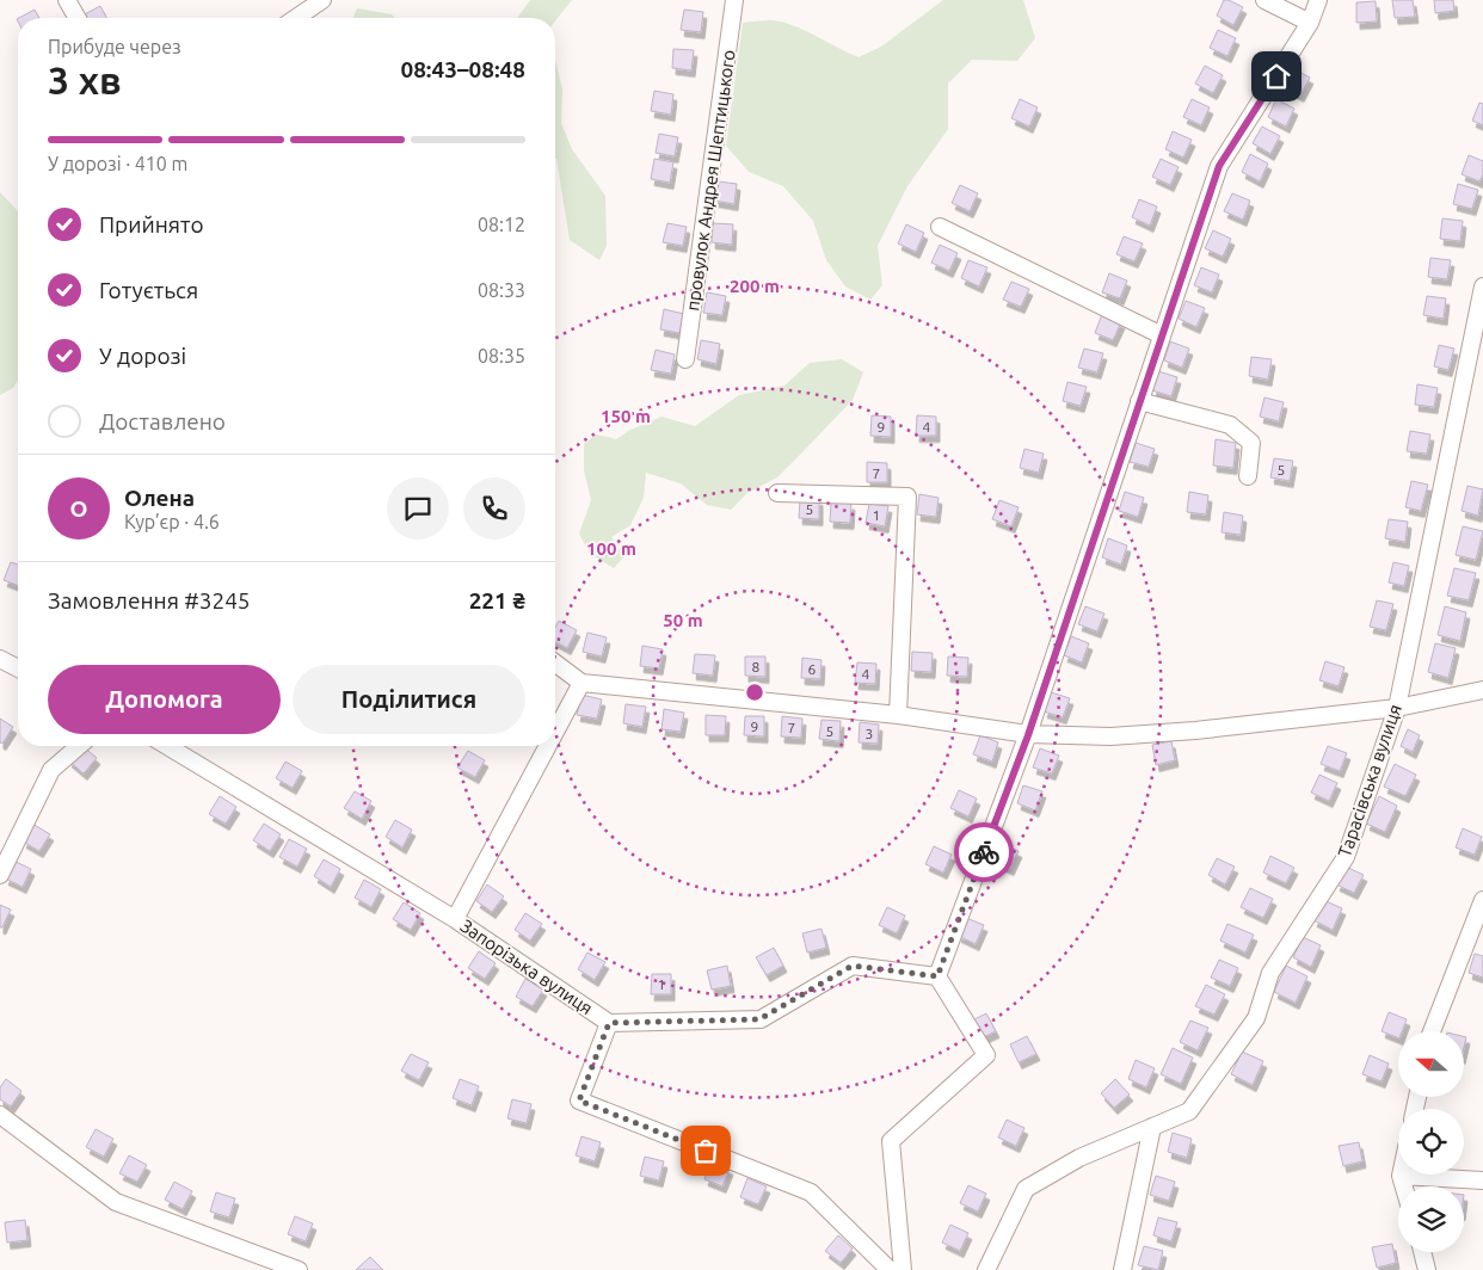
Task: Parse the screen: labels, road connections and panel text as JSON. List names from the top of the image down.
{
  "streets": {
    "street": ["провулок Андрея Шептицького", "Тарасівська вулиця", "Запорізька вулиця"]
  },
  "house_numbers": [
    "9",
    "4",
    "5",
    "7",
    "5",
    "1",
    "8",
    "6",
    "4",
    "9",
    "7",
    "5",
    "3",
    "1"
  ],
  "north": "left",
  "page": {
    "heading": ["3 хв", "Прибуде через", "08:43–08:48"],
    "panel": [
      "Олена",
      "Кур’єр · 4.6",
      "Замовлення #3245",
      "221 ₴"
    ],
    "bar": "У дорозі · 410 m",
    "list": [
      ["Прийнято", "08:12"],
      ["Готується", "08:33"],
      ["У дорозі", "08:35"],
      "Доставлено"
    ],
    "round": "О",
    "buttons": ["Допомога", "Поділитися"]
  },
  "rings": [
    "200 m",
    "150 m",
    "100 m",
    "50 m"
  ]
}
